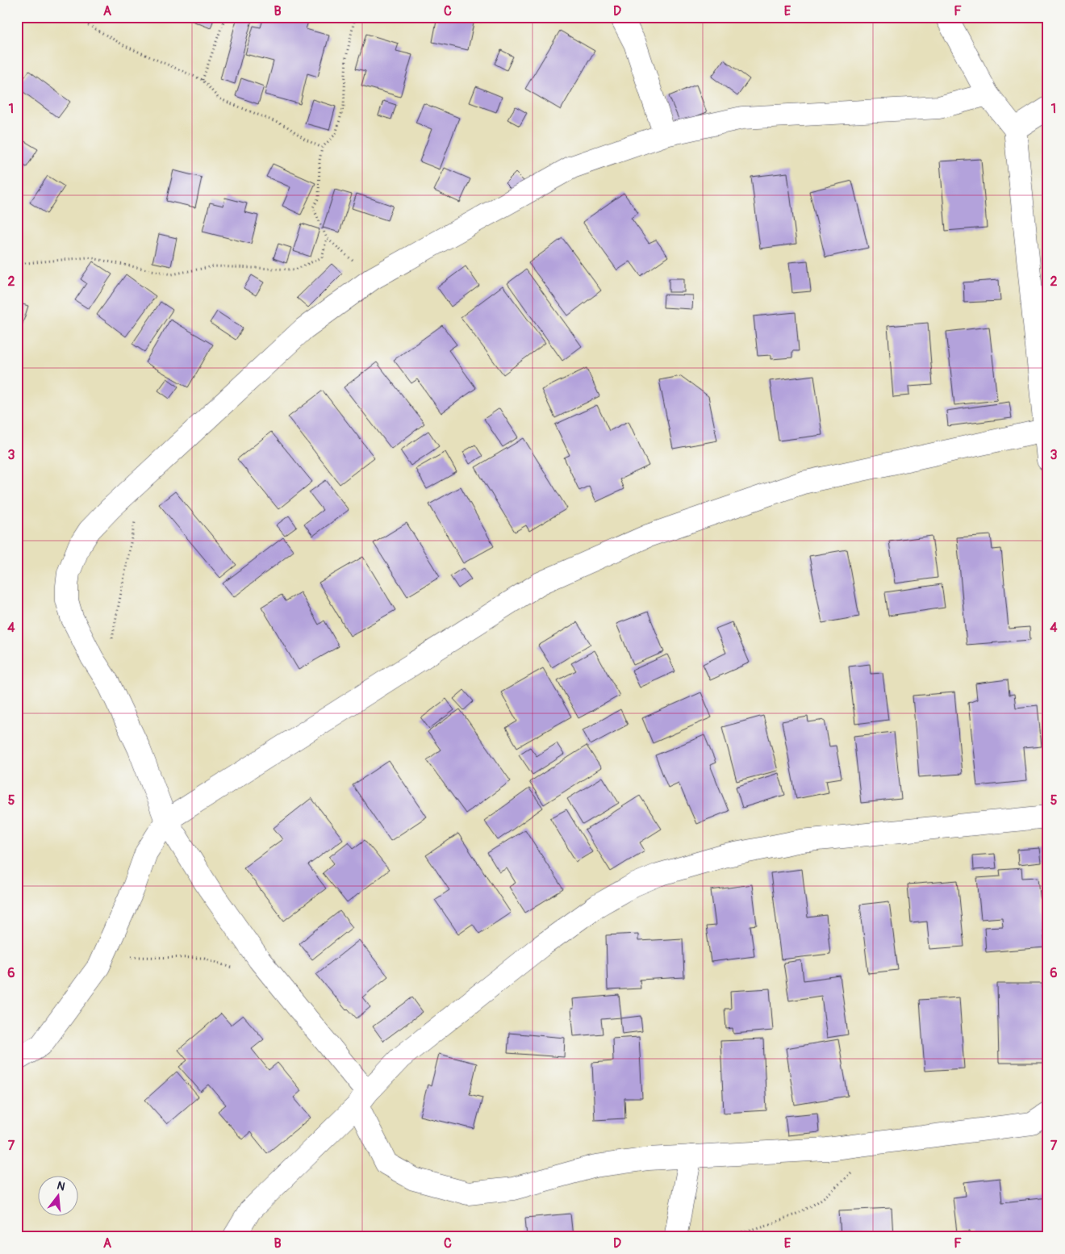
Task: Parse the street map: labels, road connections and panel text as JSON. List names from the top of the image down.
{
  "north": "top",
  "grid": {
    "columns": [
      "A",
      "B",
      "C",
      "D",
      "E",
      "F"
    ],
    "rows": [
      "1",
      "2",
      "3",
      "4",
      "5",
      "6",
      "7"
    ]
  }
}
